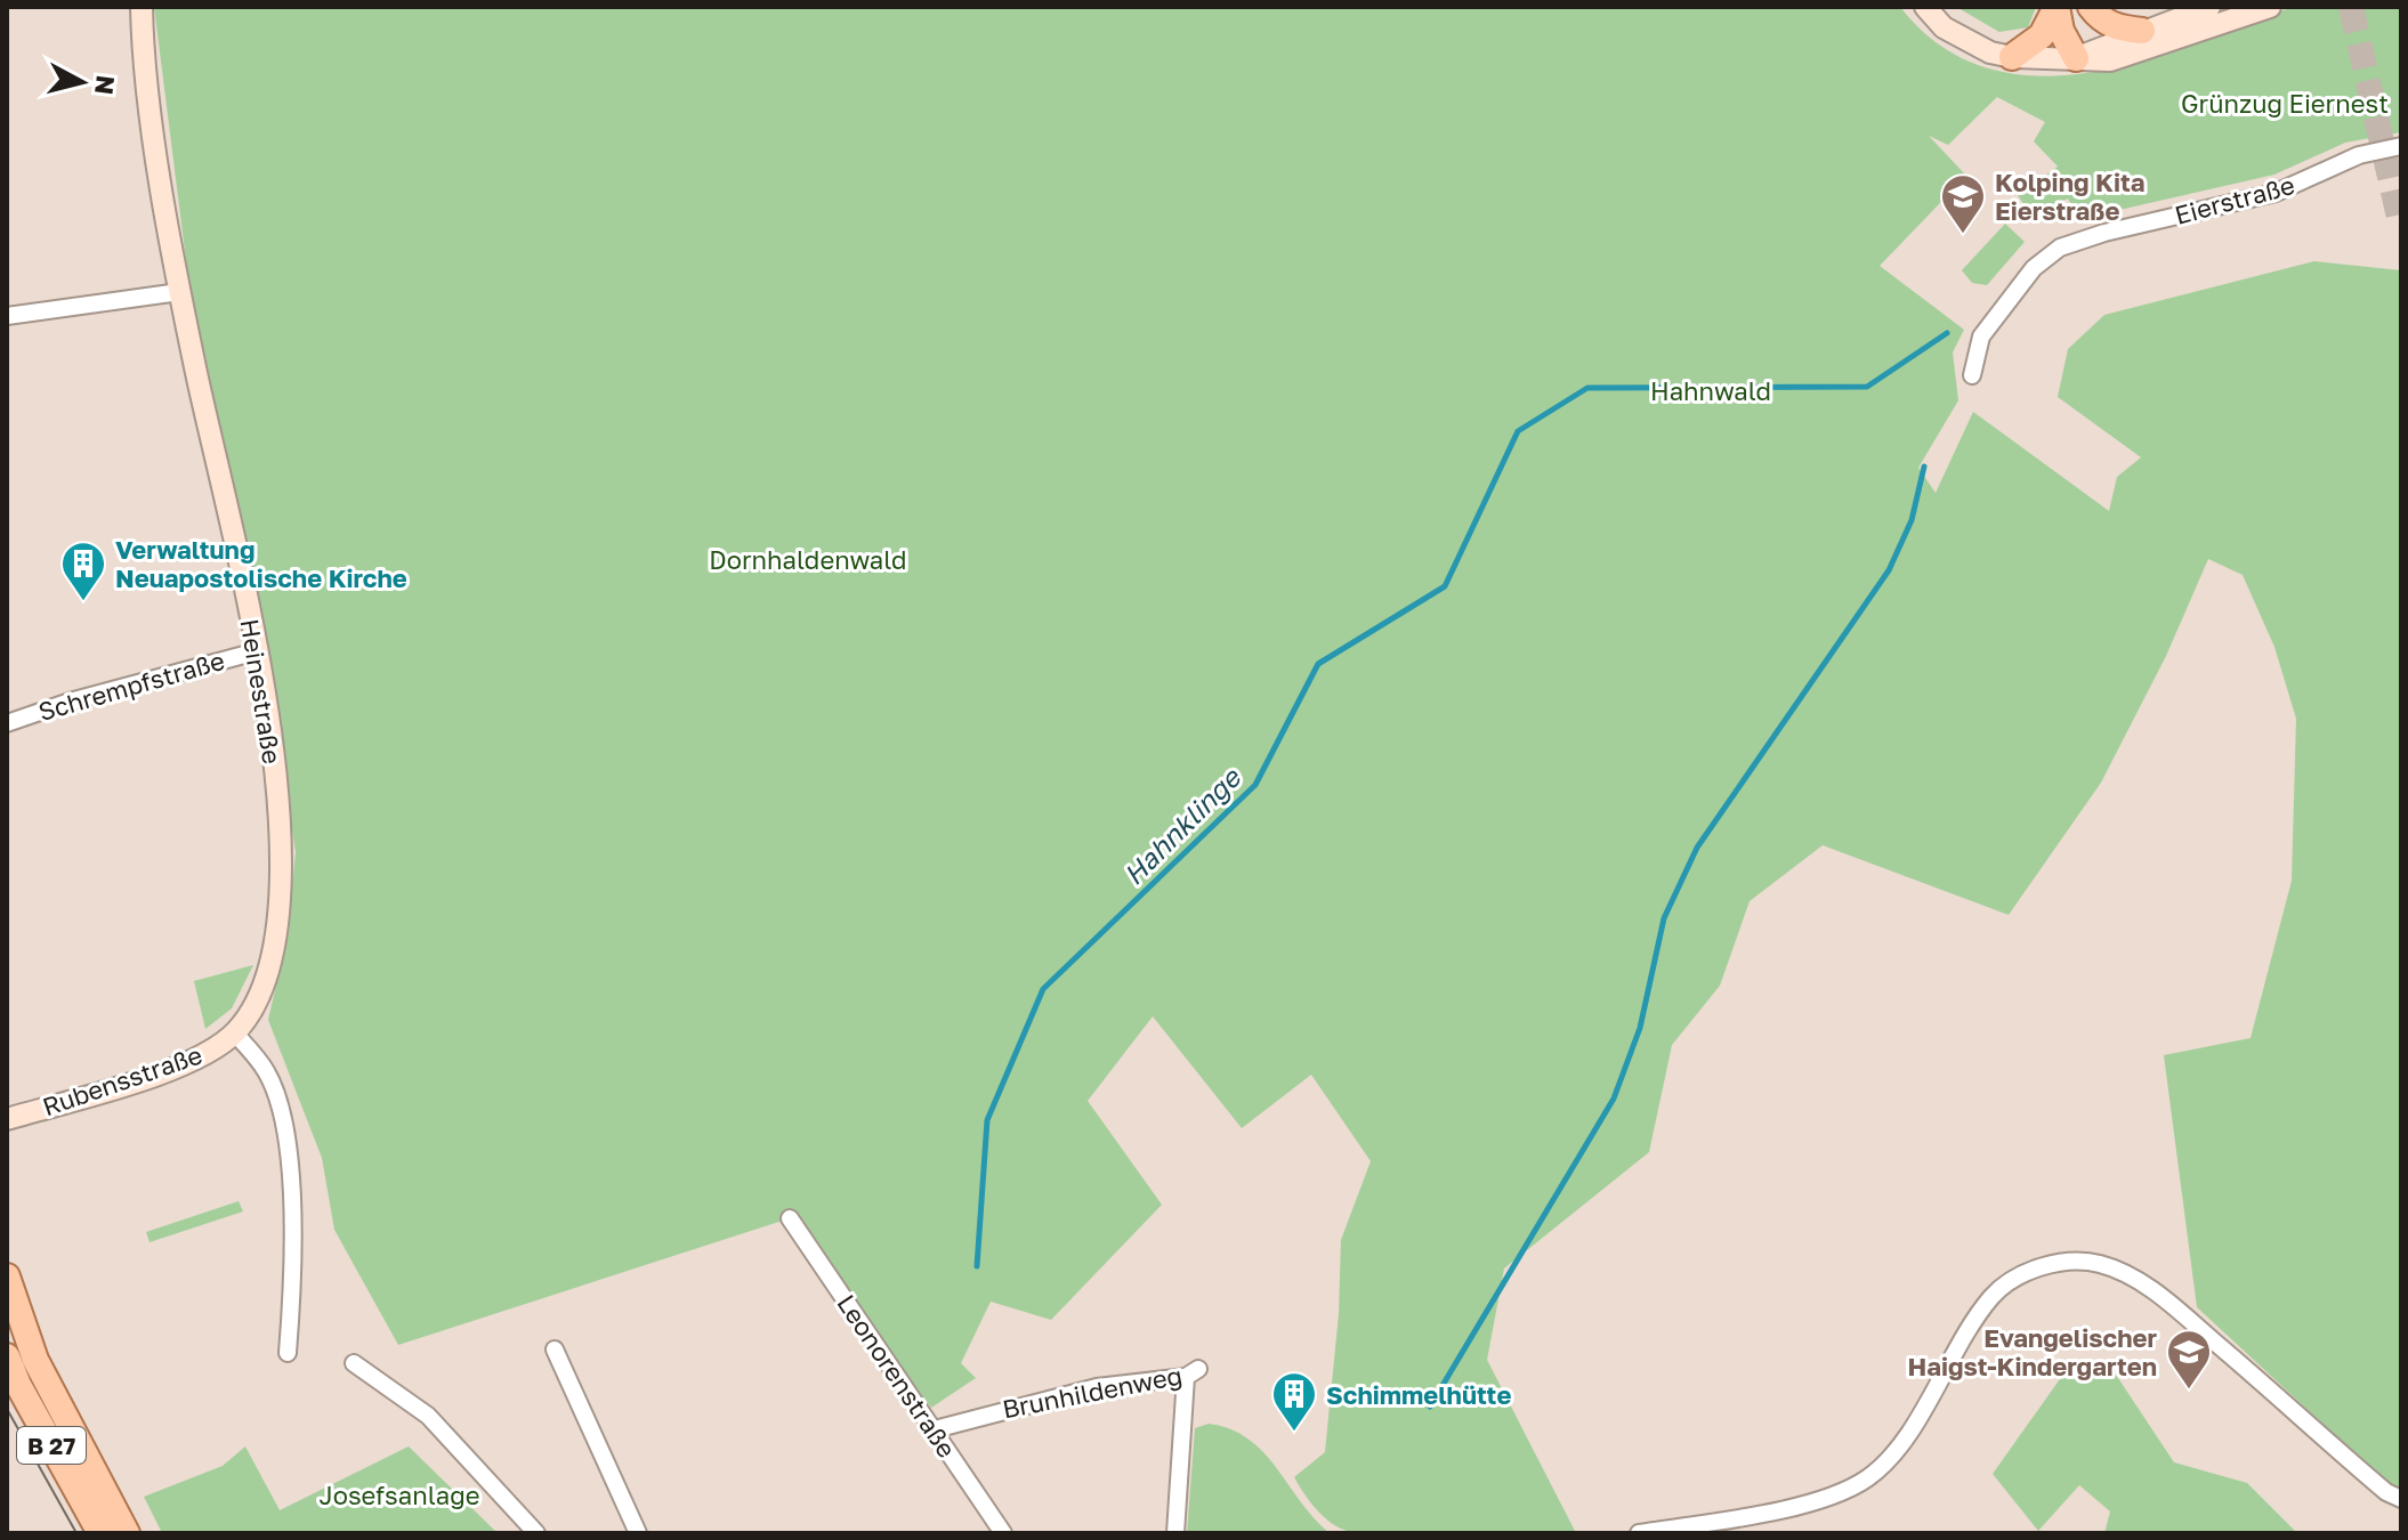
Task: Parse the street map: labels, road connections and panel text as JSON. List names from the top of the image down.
{
  "streets": {
    "main road": ["B 27"],
    "street": [
      "Eierstraße",
      "Schrempfstraße",
      "Heinestraße",
      "Rubensstraße",
      "Leonorenstraße",
      "Brunhildenweg"
    ]
  },
  "crossings": [
    ["Schrempfstraße", "Heinestraße"],
    ["Heinestraße", "Rubensstraße"],
    ["Leonorenstraße", "Brunhildenweg"]
  ],
  "water": ["Hahnklinge"],
  "parks": [
    "Grünzug Eiernest",
    "Hahnwald",
    "Dornhaldenwald",
    "Josefsanlage"
  ],
  "places": {
    "school or university": ["Kolping Kita Eierstraße", "Evangelischer Haigst-Kindergarten"],
    "building": ["Verwaltung Neuapostolische Kirche", "Schimmelhütte"]
  },
  "north": "right"
}
